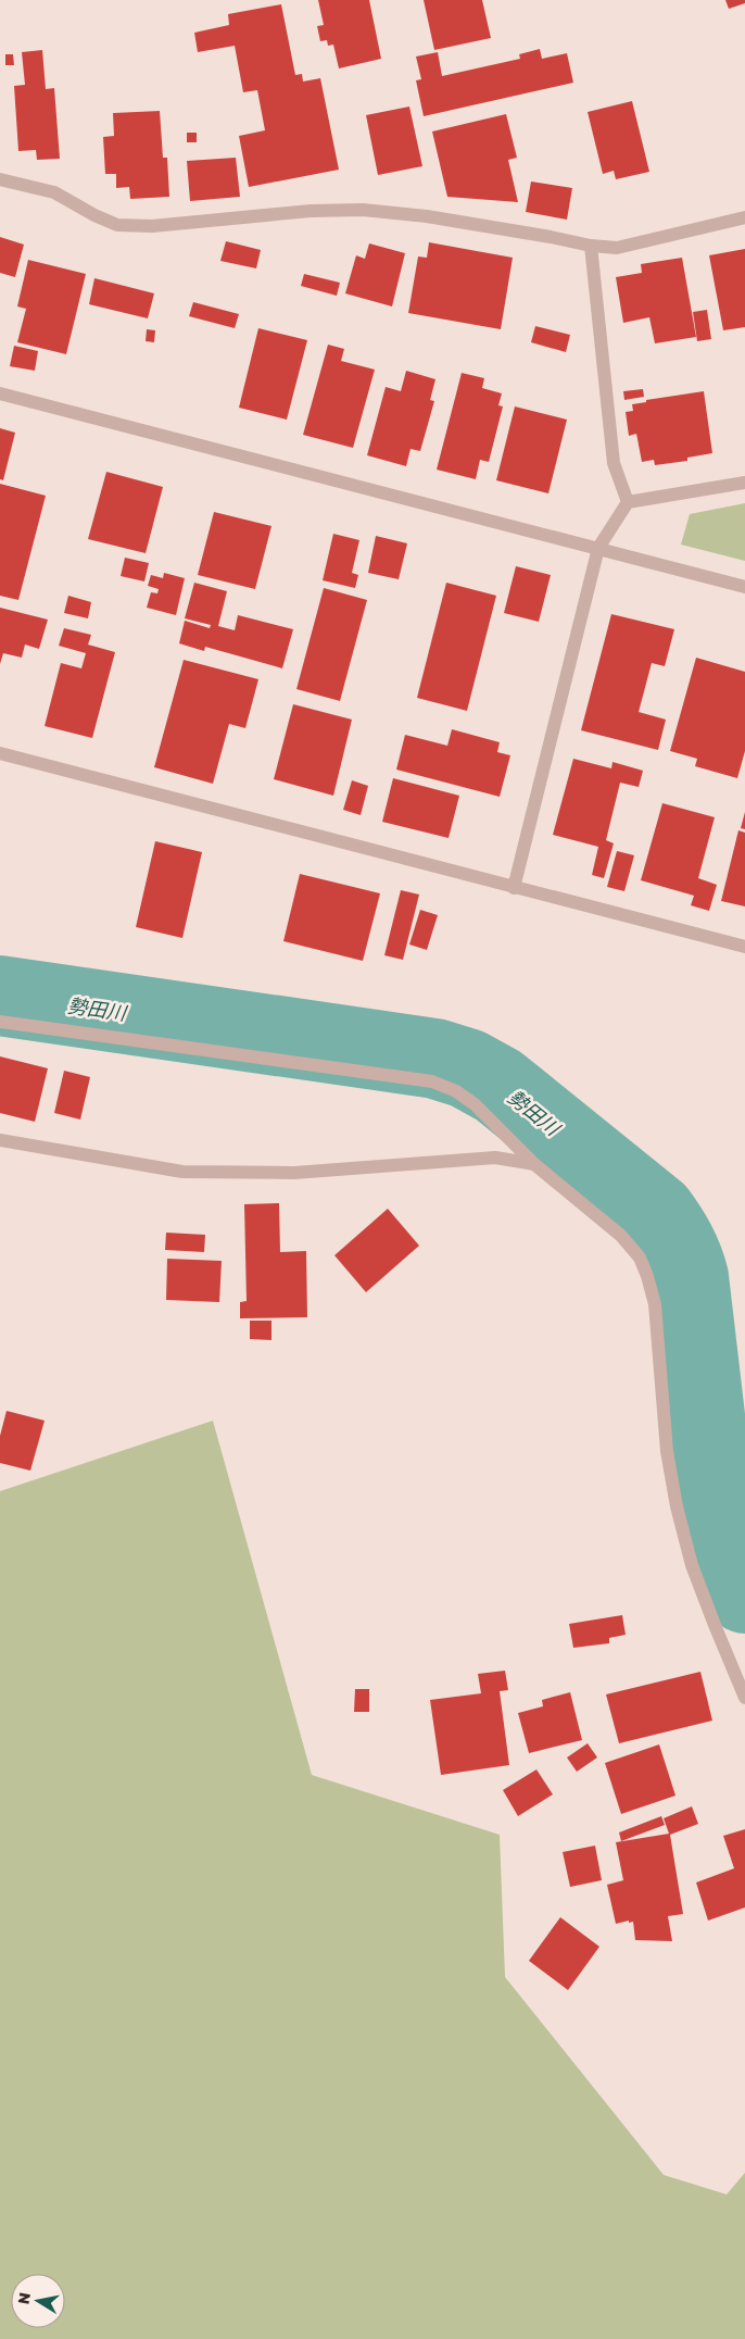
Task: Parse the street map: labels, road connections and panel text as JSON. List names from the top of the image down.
{
  "water": ["勢田川"],
  "north": "left"
}
